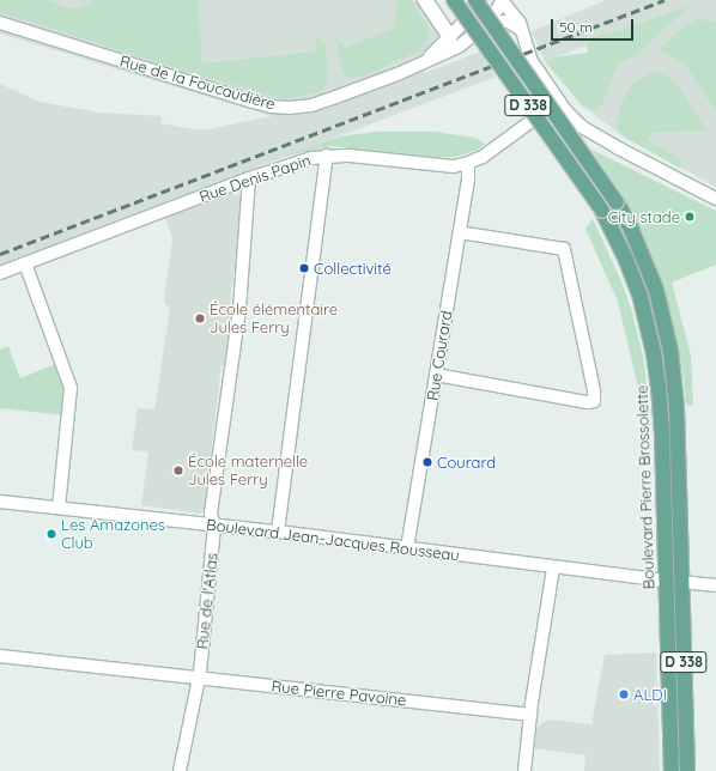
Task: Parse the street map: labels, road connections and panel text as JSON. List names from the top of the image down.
{
  "streets": {
    "main road": ["D 338", "Boulevard Pierre Brossolette"],
    "street": [
      "Rue de la Foucaudière",
      "Rue Denis Papin",
      "Rue Courard",
      "Boulevard Jean-Jacques Rousseau",
      "Rue de l'Atlas",
      "Rue Pierre Pavoine"
    ]
  },
  "crossings": [
    ["Rue de la Foucaudière", "Rue Denis Papin"],
    ["Rue Denis Papin", "Rue Courard"],
    ["Rue Denis Papin", "Rue de l'Atlas"],
    ["Rue Courard", "Boulevard Jean-Jacques Rousseau"],
    ["Boulevard Pierre Brossolette", "Boulevard Jean-Jacques Rousseau"],
    ["Boulevard Jean-Jacques Rousseau", "Rue de l'Atlas"],
    ["Rue de l'Atlas", "Rue Pierre Pavoine"]
  ],
  "places": [
    "City stade",
    "Collectivité",
    "École élémentaire Jules Ferry",
    "Courard",
    "École maternelle Jules Ferry",
    "Les Amazones Club",
    "ALDI"
  ],
  "scale_bar": "50 m"
}
